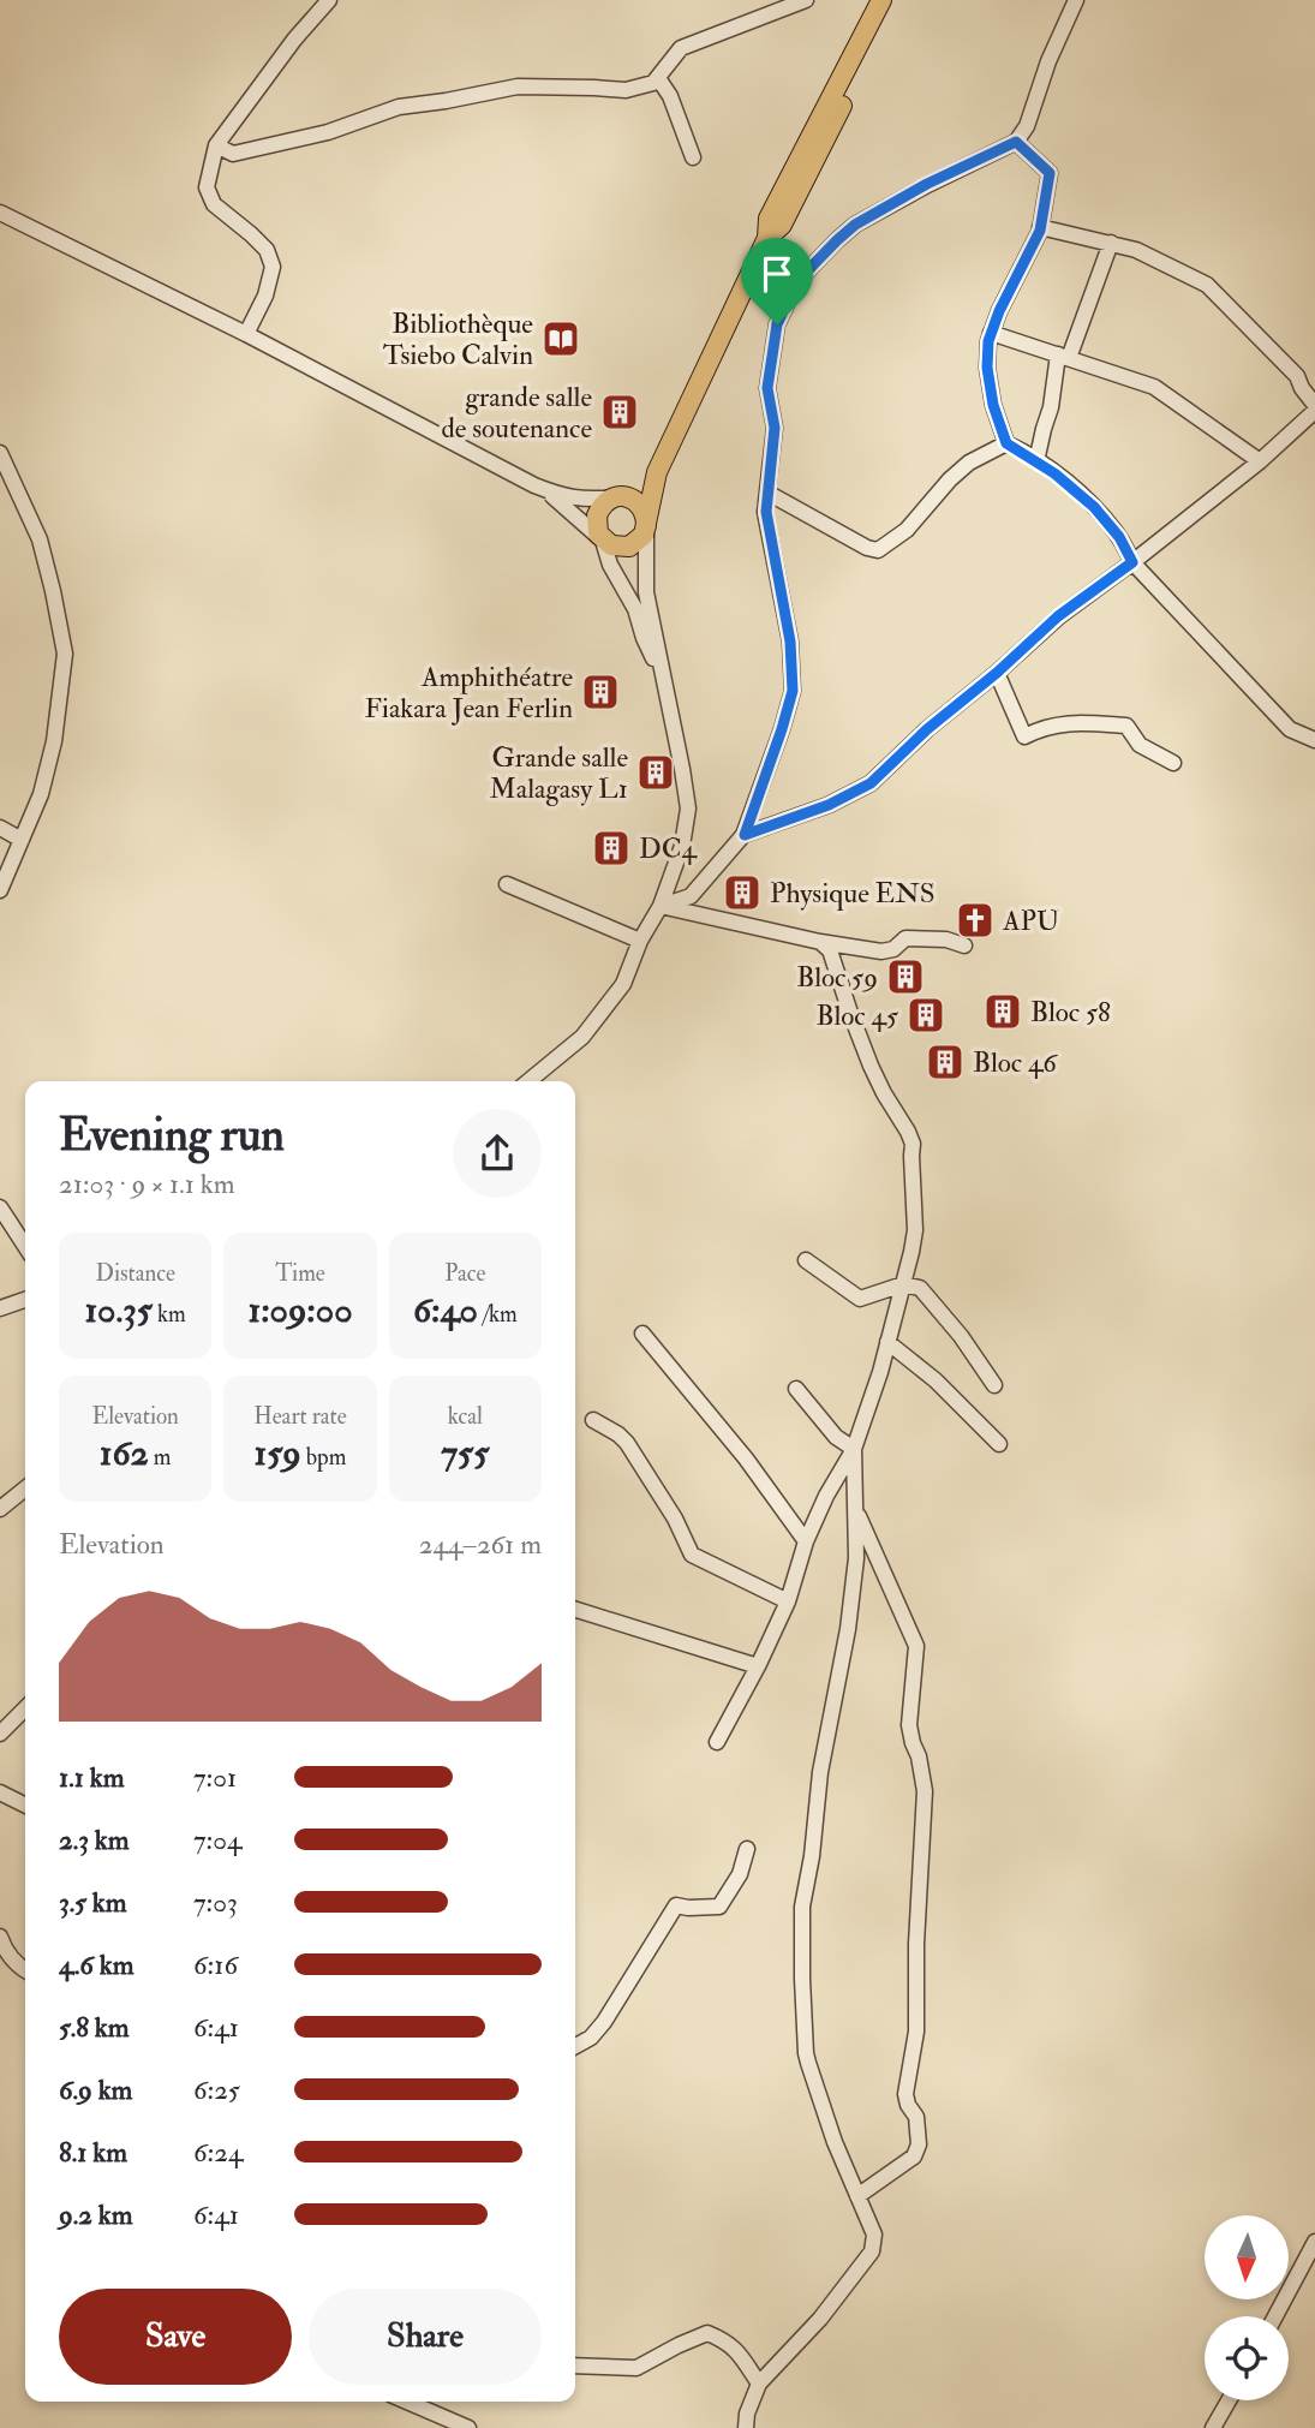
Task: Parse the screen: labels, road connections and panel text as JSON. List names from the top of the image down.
{
  "places": {
    "library": ["Bibliothèque Tsiebo Calvin"],
    "building": [
      "grande salle de soutenance",
      "Amphithéatre Fiakara Jean Ferlin",
      "Grande salle Malagasy L1",
      "DC4",
      "Physique ENS",
      "Bloc 59",
      "Bloc 58",
      "Bloc 45",
      "Bloc 46"
    ],
    "church": ["APU"]
  },
  "north": "bottom",
  "page": {
    "heading": ["Evening run", "21:03 · 9 × 1.1 km"],
    "stats": [
      ["Distance", "10.35 km"],
      ["Time", "1:09:00"],
      ["Pace", "6:40 /km"],
      ["Elevation", "162 m"],
      ["Heart rate", "159 bpm"],
      ["kcal", "755"]
    ],
    "chart": ["Elevation", "244–261 m"],
    "list": [
      {
        "name": "1.1 km",
        "note": "7:01"
      },
      {
        "name": "2.3 km",
        "note": "7:04"
      },
      {
        "name": "3.5 km",
        "note": "7:03"
      },
      {
        "name": "4.6 km",
        "note": "6:16"
      },
      {
        "name": "5.8 km",
        "note": "6:41"
      },
      {
        "name": "6.9 km",
        "note": "6:25"
      },
      {
        "name": "8.1 km",
        "note": "6:24"
      },
      {
        "name": "9.2 km",
        "note": "6:41"
      }
    ],
    "buttons": ["Save", "Share"]
  }
}
